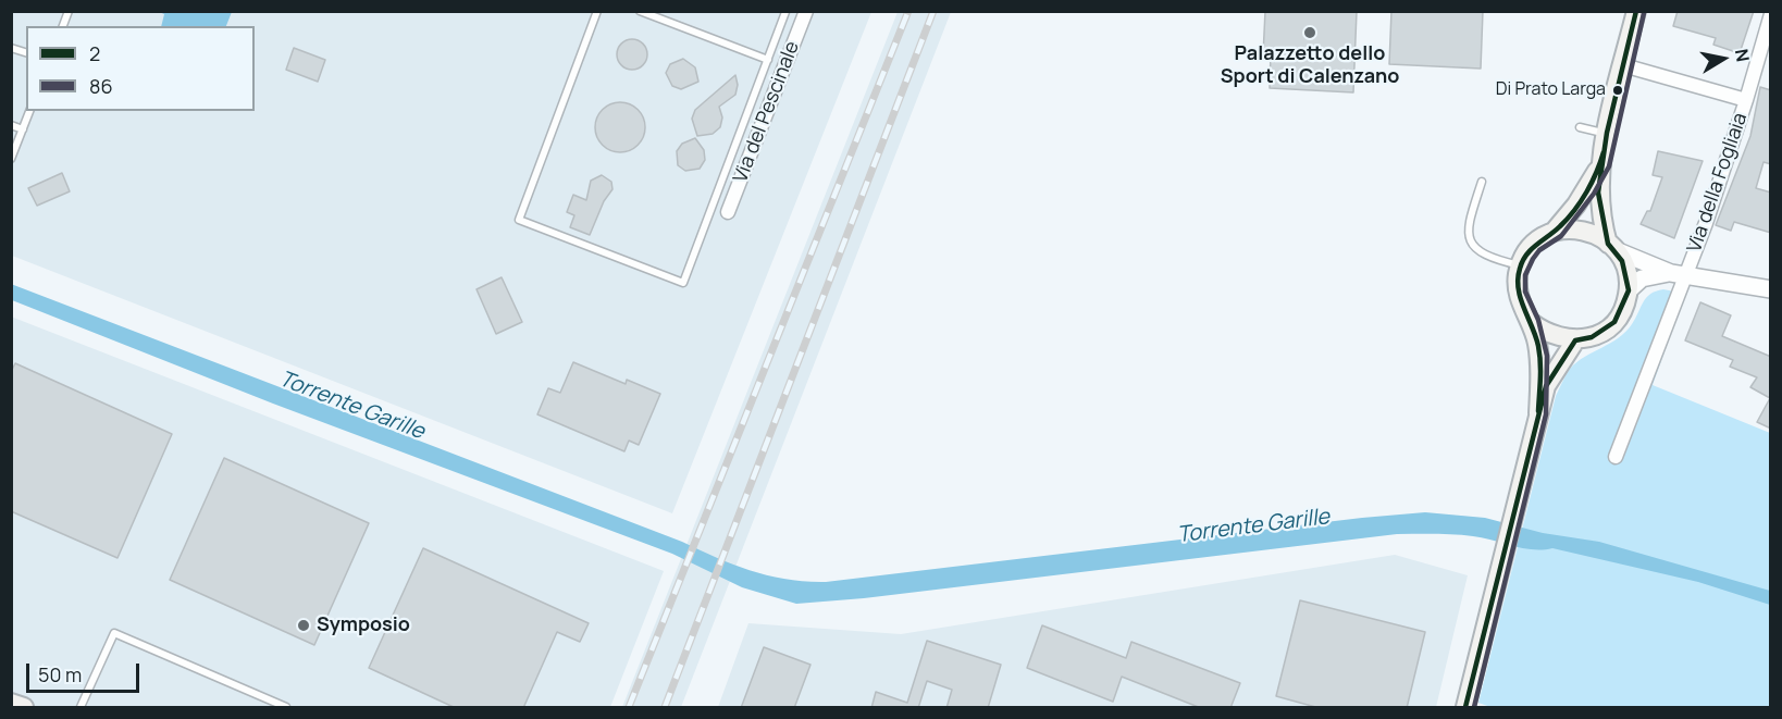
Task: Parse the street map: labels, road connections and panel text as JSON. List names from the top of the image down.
{
  "streets": {
    "street": ["Via del Pescinale", "Via della Fogliaia"]
  },
  "water": ["Torrente Garille"],
  "places": ["Palazzetto dello Sport di Calenzano", "Di Prato Larga", "Symposio"],
  "lines": ["transit line 2", "transit line 86"],
  "legend": ["2", "86"],
  "scale_bar": "50 m",
  "north": "right"
}
